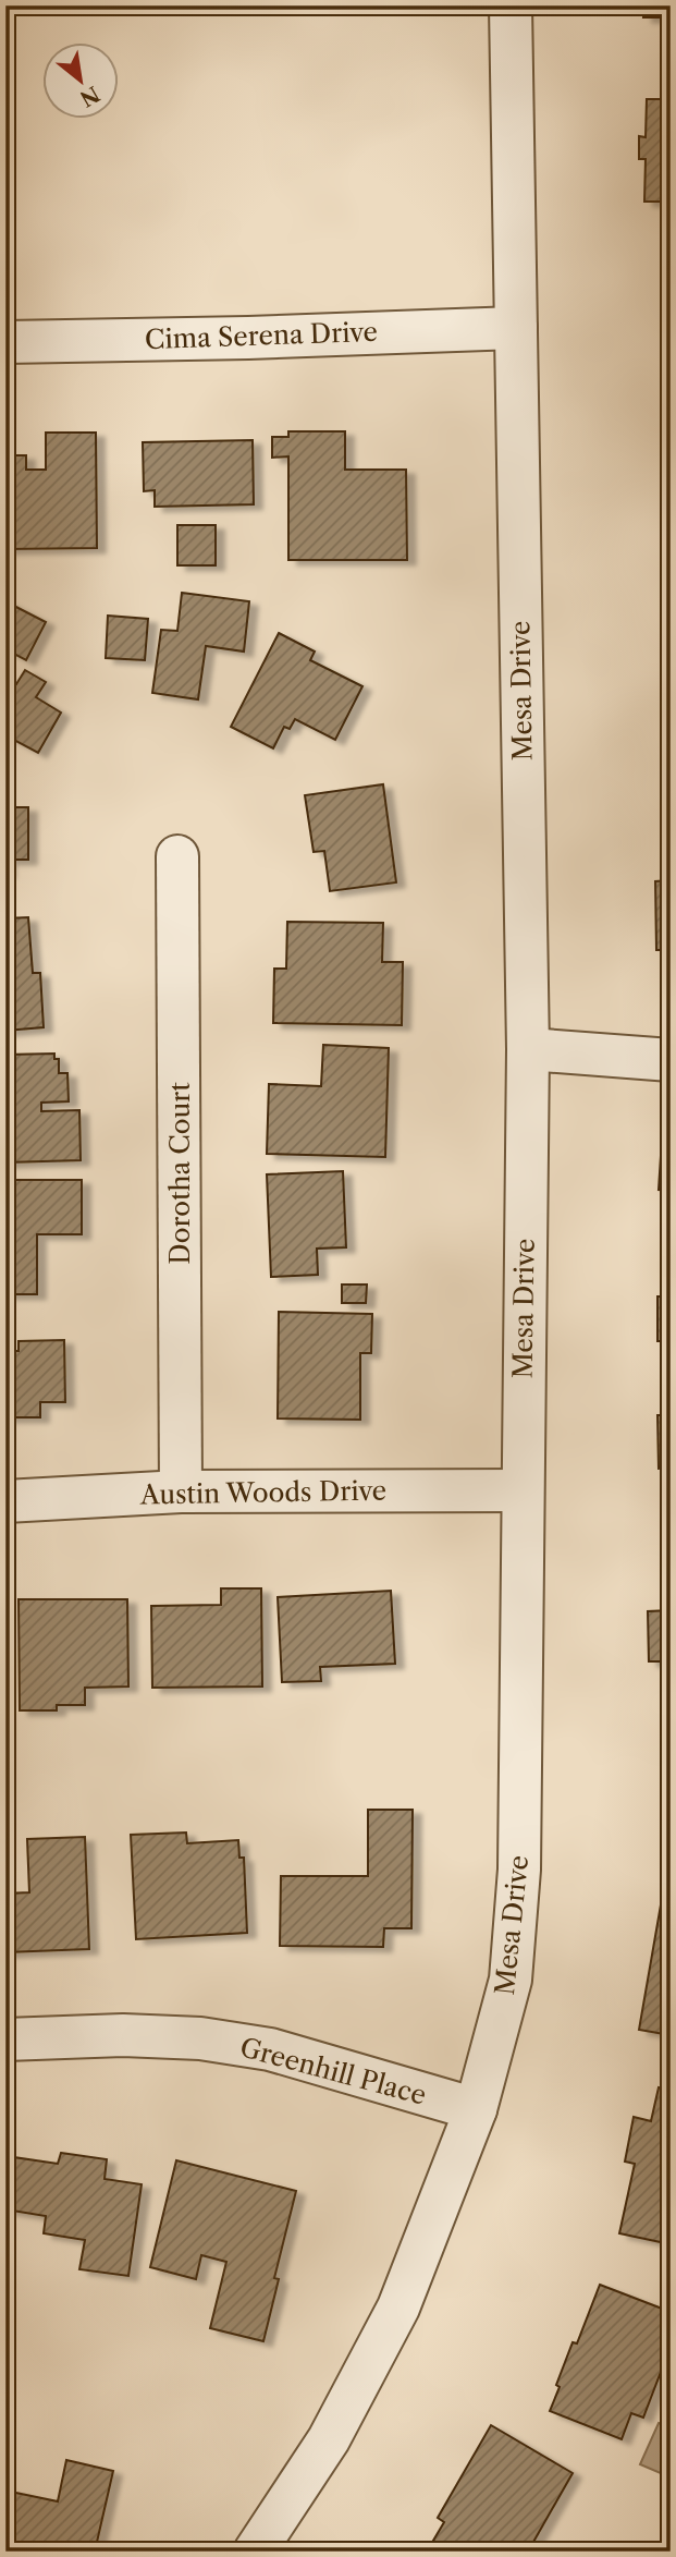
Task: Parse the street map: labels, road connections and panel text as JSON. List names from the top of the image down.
{
  "streets": {
    "street": [
      "Cima Serena Drive",
      "Mesa Drive",
      "Dorotha Court",
      "Austin Woods Drive",
      "Greenhill Place"
    ]
  },
  "crossings": [
    ["Cima Serena Drive", "Mesa Drive"],
    ["Mesa Drive", "Austin Woods Drive"],
    ["Mesa Drive", "Greenhill Place"],
    ["Dorotha Court", "Austin Woods Drive"]
  ],
  "north": "bottom right"
}
